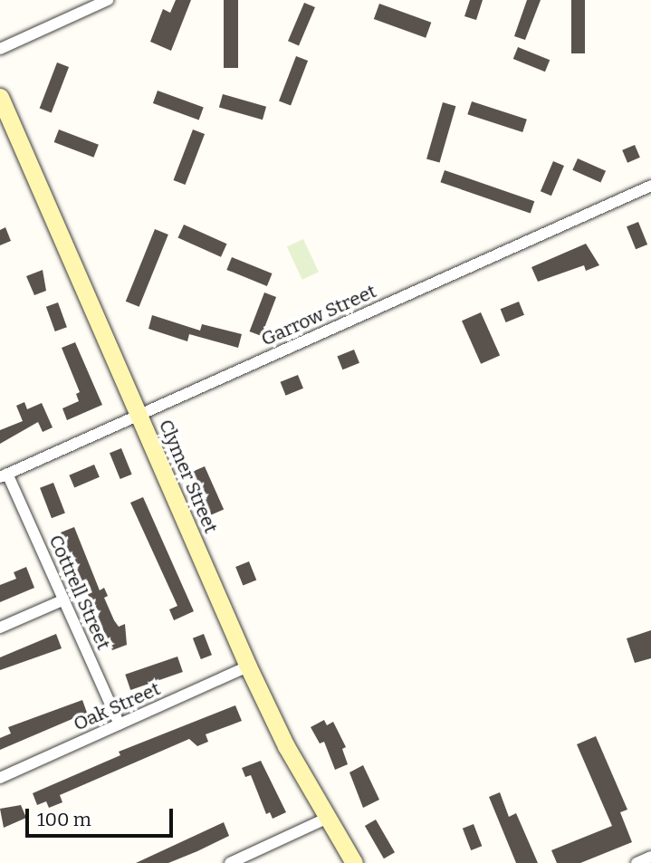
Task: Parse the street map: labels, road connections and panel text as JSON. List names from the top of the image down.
{
  "streets": {
    "street": [
      "Garrow Street",
      "Clymer Street",
      "Cottrell Street",
      "Oak Street"
    ]
  },
  "crossings": [
    ["Garrow Street", "Clymer Street"],
    ["Garrow Street", "Cottrell Street"],
    ["Clymer Street", "Oak Street"],
    ["Cottrell Street", "Oak Street"]
  ],
  "scale_bar": "100 m"
}
